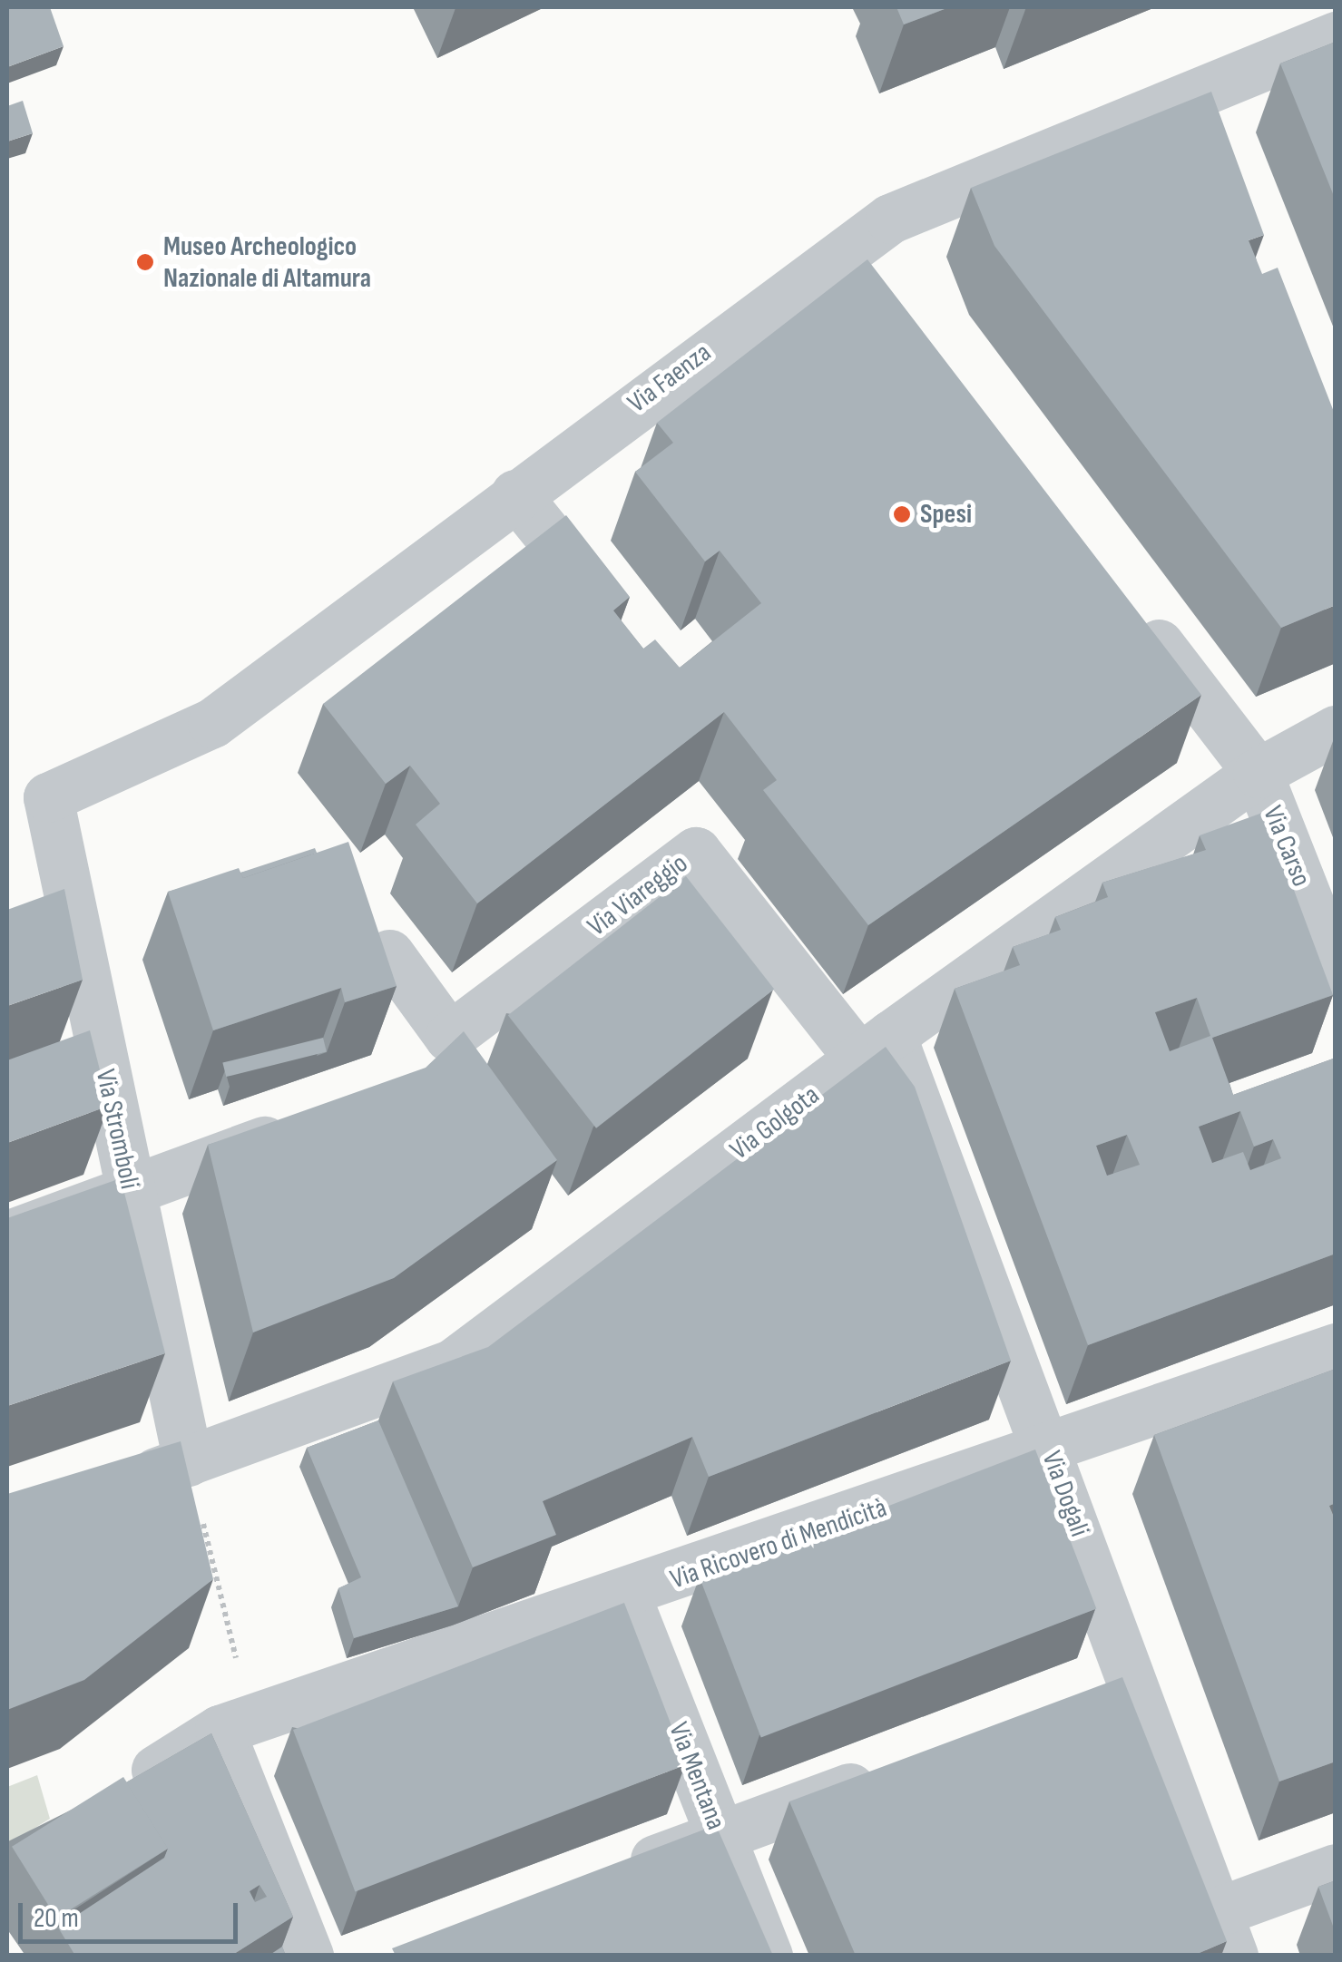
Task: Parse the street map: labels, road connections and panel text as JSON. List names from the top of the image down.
{
  "streets": {
    "street": [
      "Via Faenza",
      "Via Carso",
      "Via Viareggio",
      "Via Golgota",
      "Via Stromboli",
      "Via Dogali",
      "Via Ricovero di Mendicità",
      "Via Mentana"
    ]
  },
  "crossings": [
    ["Via Faenza", "Via Stromboli"],
    ["Via Carso", "Via Golgota"],
    ["Via Viareggio", "Via Golgota"],
    ["Via Viareggio", "Via Dogali"],
    ["Via Golgota", "Via Stromboli"],
    ["Via Golgota", "Via Dogali"],
    ["Via Dogali", "Via Ricovero di Mendicità"],
    ["Via Ricovero di Mendicità", "Via Mentana"]
  ],
  "places": ["Museo Archeologico Nazionale di Altamura", "Spesi"],
  "scale_bar": "20 m"
}
